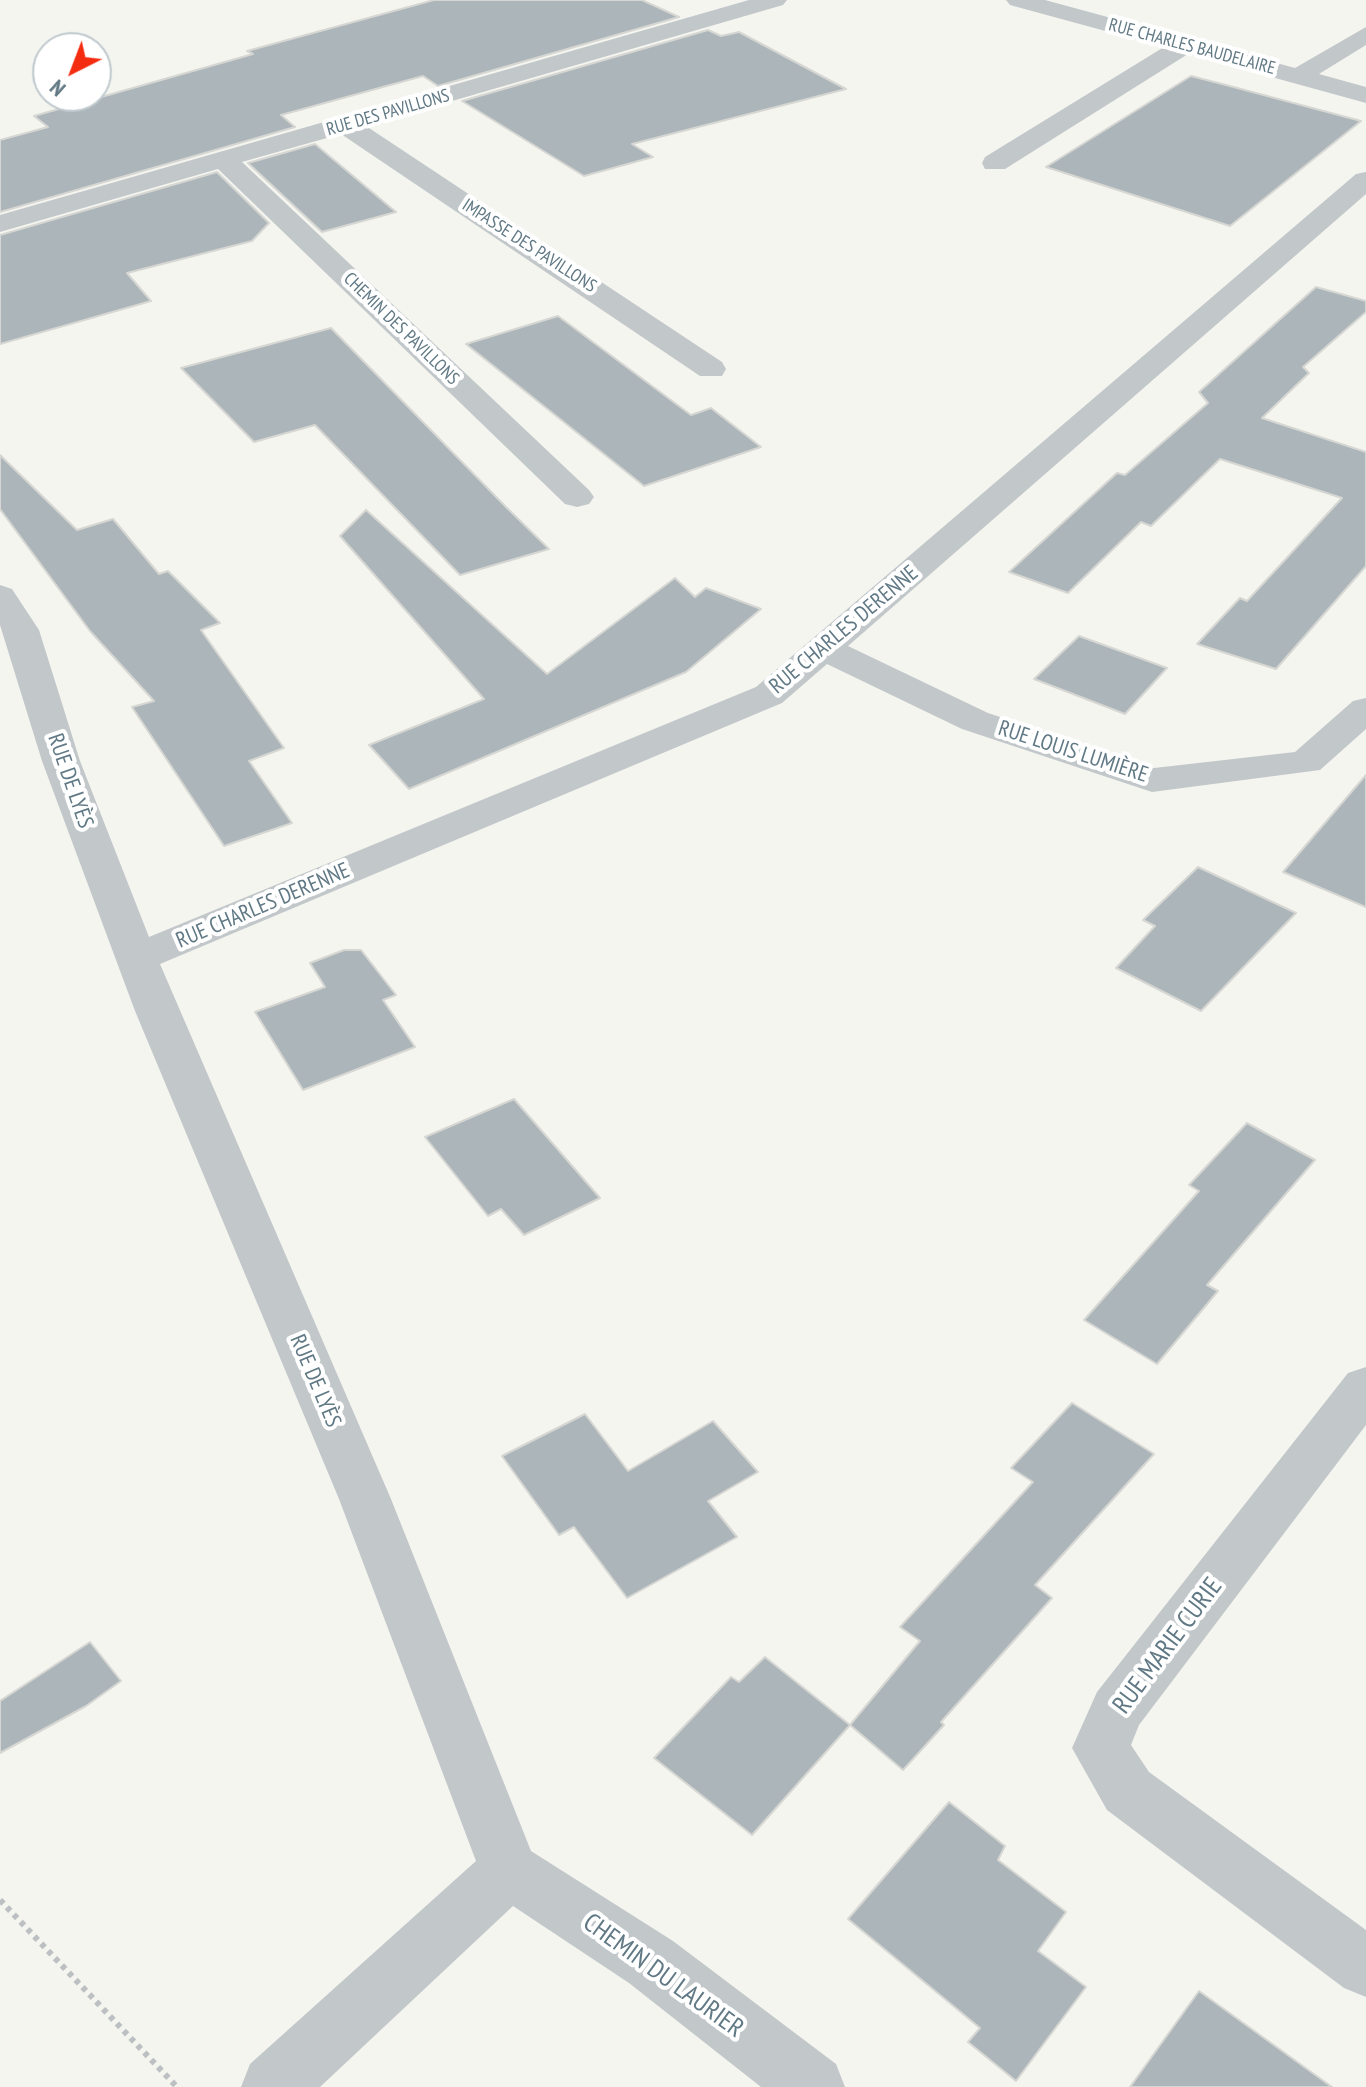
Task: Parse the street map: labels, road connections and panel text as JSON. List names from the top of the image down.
{
  "streets": {
    "street": [
      "RUE CHARLES BAUDELAIRE",
      "RUE DES PAVILLONS",
      "IMPASSE DES PAVILLONS",
      "CHEMIN DES PAVILLONS",
      "RUE CHARLES DERENNE",
      "RUE LOUIS LUMIÈRE",
      "RUE DE LYÈS",
      "RUE MARIE CURIE",
      "CHEMIN DU LAURIER"
    ]
  },
  "crossings": [
    ["RUE DES PAVILLONS", "IMPASSE DES PAVILLONS"],
    ["RUE DES PAVILLONS", "CHEMIN DES PAVILLONS"],
    ["RUE CHARLES DERENNE", "RUE LOUIS LUMIÈRE"],
    ["RUE CHARLES DERENNE", "RUE DE LYÈS"],
    ["RUE DE LYÈS", "CHEMIN DU LAURIER"]
  ],
  "north": "bottom left"
}
